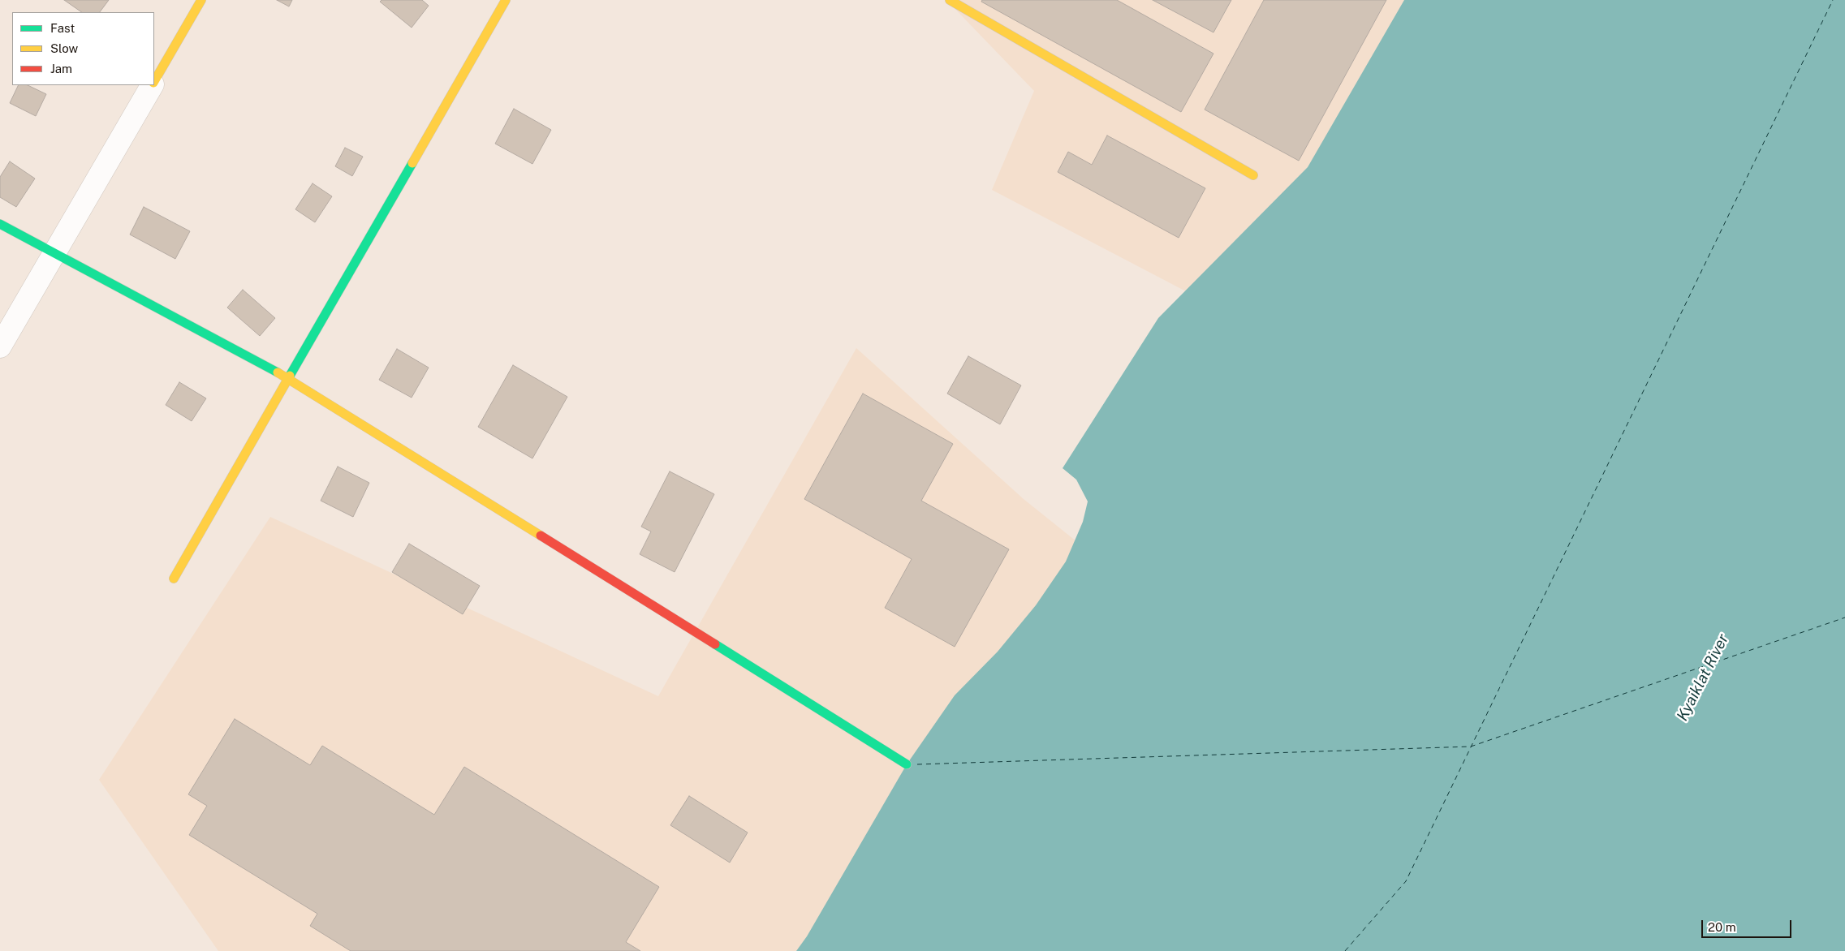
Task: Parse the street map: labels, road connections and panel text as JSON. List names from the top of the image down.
{
  "water": ["Kyaiklat River"],
  "legend": ["Fast", "Slow", "Jam"],
  "scale_bar": "20 m"
}
